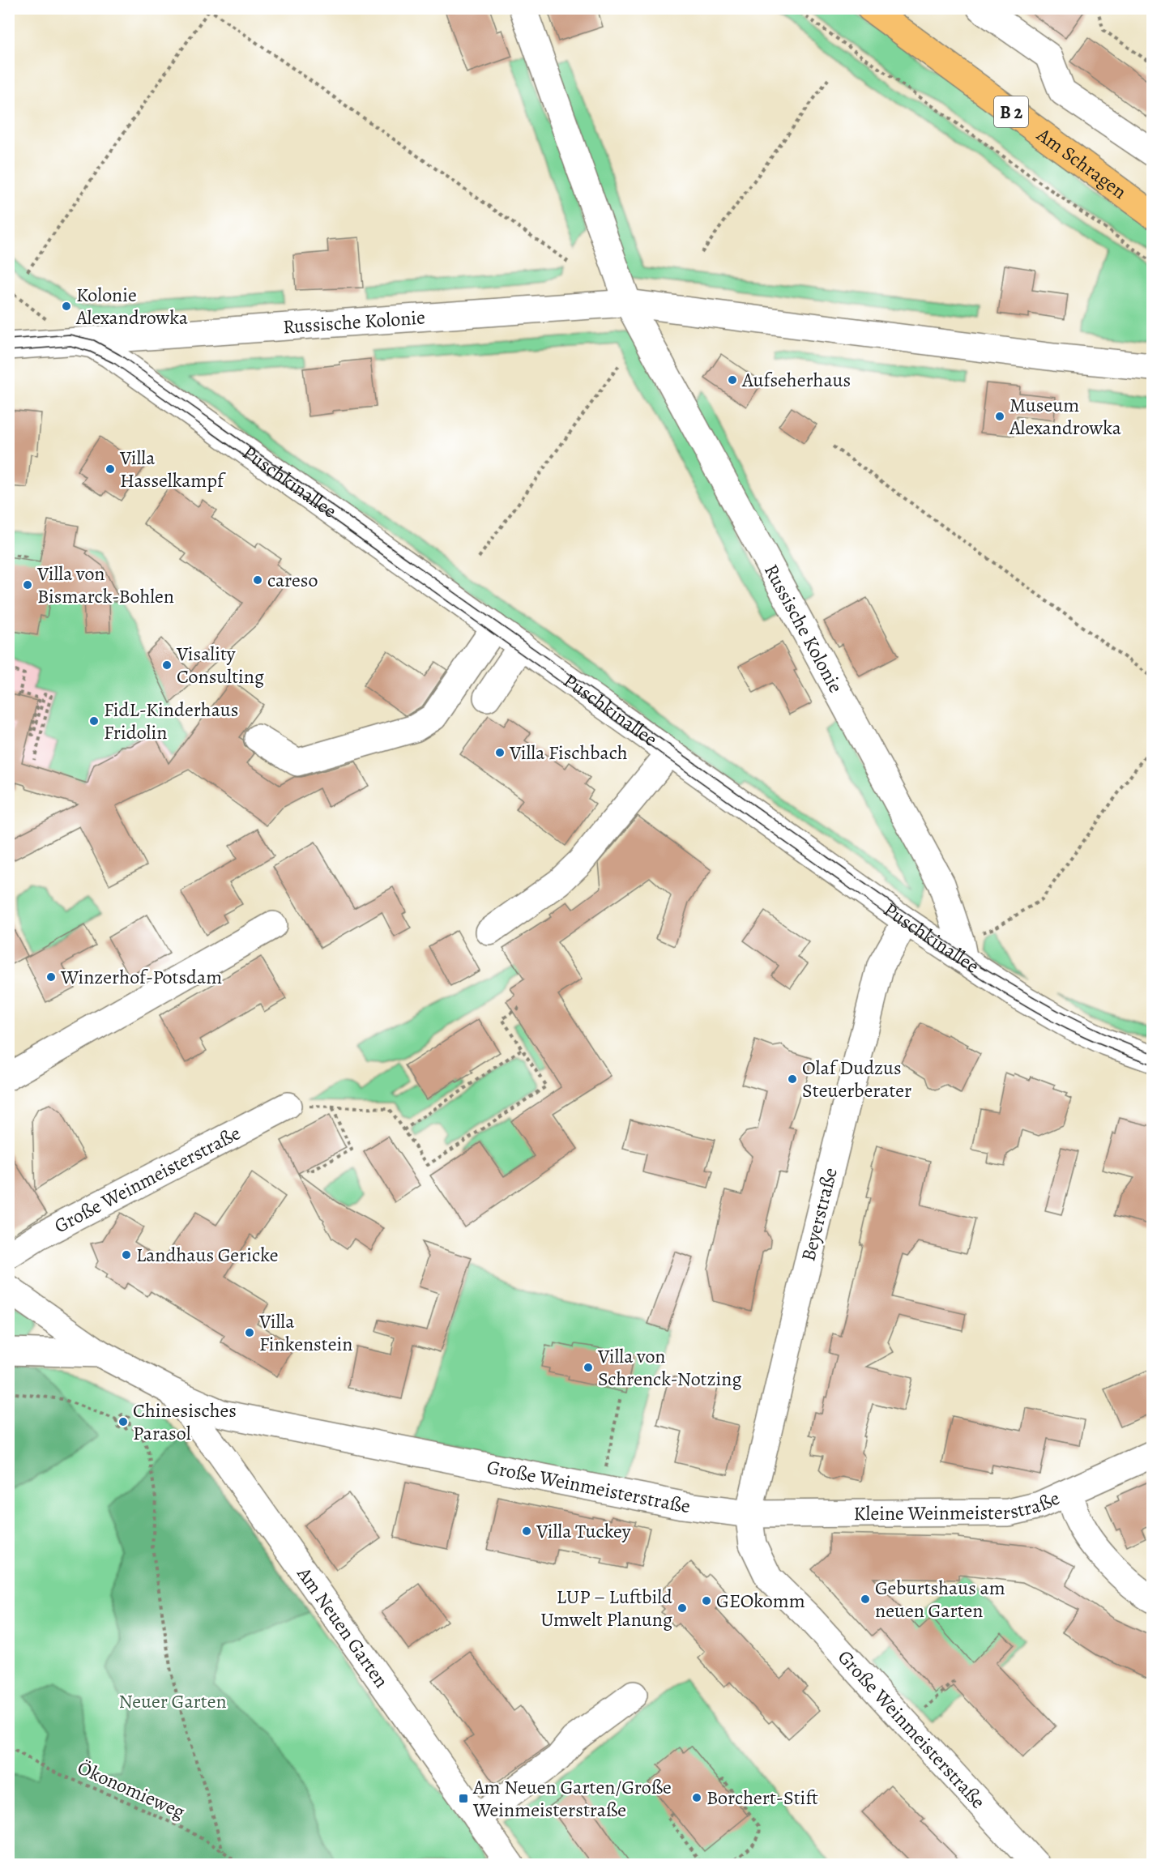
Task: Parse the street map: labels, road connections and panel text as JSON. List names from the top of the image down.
{
  "streets": {
    "main road": ["B 2", "Am Schragen"],
    "street": [
      "Russische Kolonie",
      "Puschkinallee",
      "Große Weinmeisterstraße",
      "Beyerstraße",
      "Kleine Weinmeisterstraße",
      "Am Neuen Garten"
    ],
    "path": ["Ökonomieweg"]
  },
  "crossings": [
    ["Russische Kolonie", "Puschkinallee"],
    ["Puschkinallee", "Beyerstraße"],
    ["Große Weinmeisterstraße", "Beyerstraße"],
    ["Große Weinmeisterstraße", "Kleine Weinmeisterstraße"],
    ["Große Weinmeisterstraße", "Am Neuen Garten"],
    ["Beyerstraße", "Kleine Weinmeisterstraße"]
  ],
  "parks": ["Neuer Garten"],
  "places": {
    "other": [
      "Kolonie Alexandrowka",
      "Aufseherhaus",
      "Museum Alexandrowka",
      "Villa Hasselkampf",
      "careso",
      "Villa von Bismarck-Bohlen",
      "Visality Consulting",
      "FidL-Kinderhaus Fridolin",
      "Villa Fischbach",
      "Winzerhof-Potsdam",
      "Olaf Dudzus Steuerberater",
      "Landhaus Gericke",
      "Villa Finkenstein",
      "Villa von Schrenck-Notzing",
      "Chinesisches Parasol",
      "Villa Tuckey",
      "Geburtshaus am neuen Garten",
      "GEOkomm",
      "LUP – Luftbild Umwelt Planung",
      "Borchert-Stift"
    ],
    "transit": ["Am Neuen Garten/Große Weinmeisterstraße"]
  }
}
